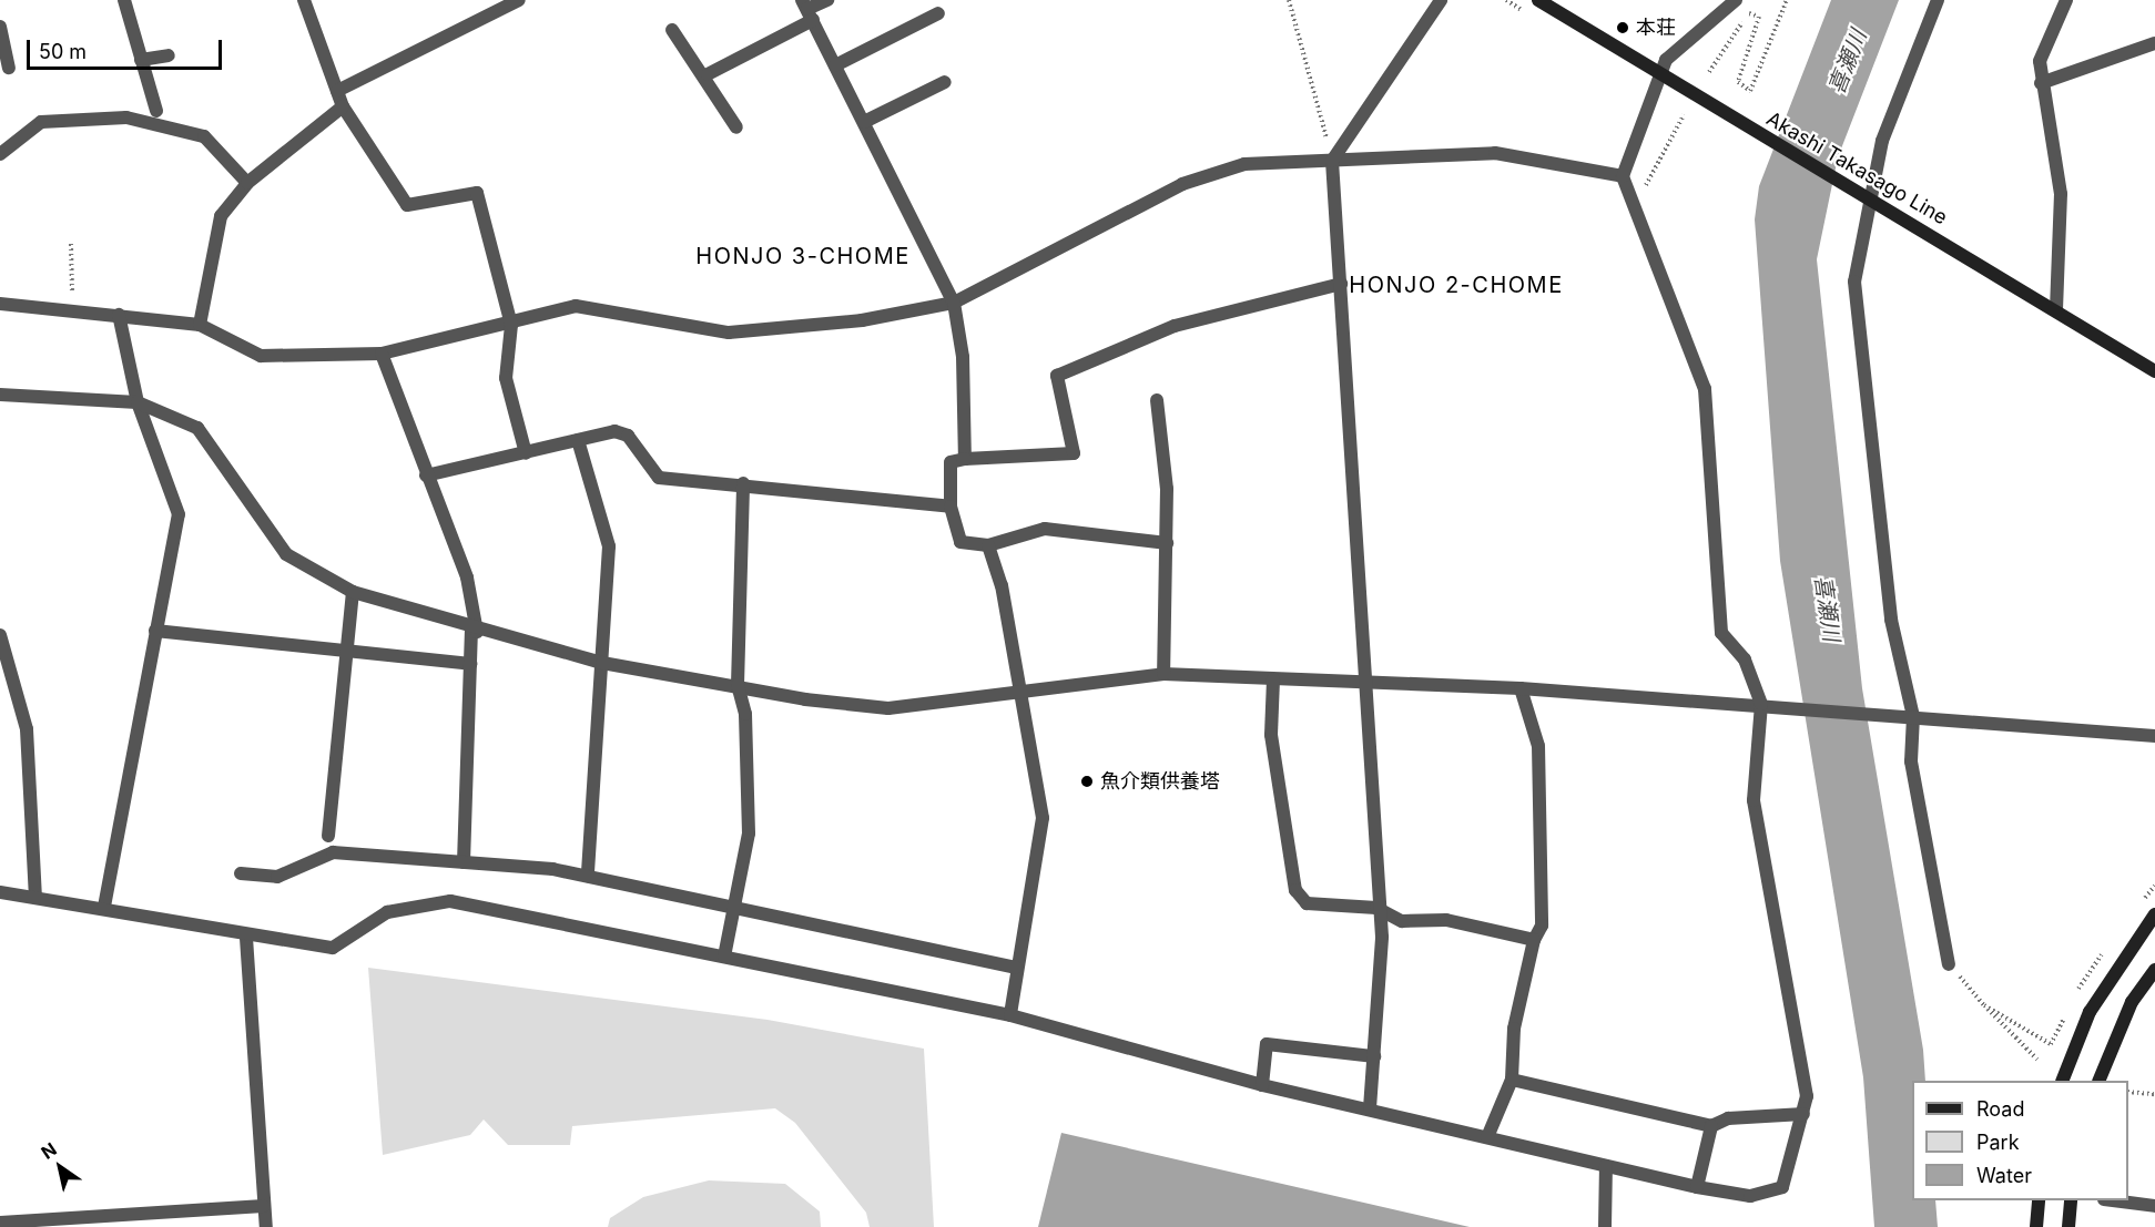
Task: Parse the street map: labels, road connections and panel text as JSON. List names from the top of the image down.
{
  "streets": {
    "main road": ["Akashi Takasago Line"]
  },
  "districts": ["HONJO 3-CHOME", "HONJO 2-CHOME"],
  "water": ["喜瀬川"],
  "places": ["本荘", "魚介類供養塔"],
  "legend": ["Road", "Park", "Water"],
  "scale_bar": "50 m",
  "north": "top left"
}
